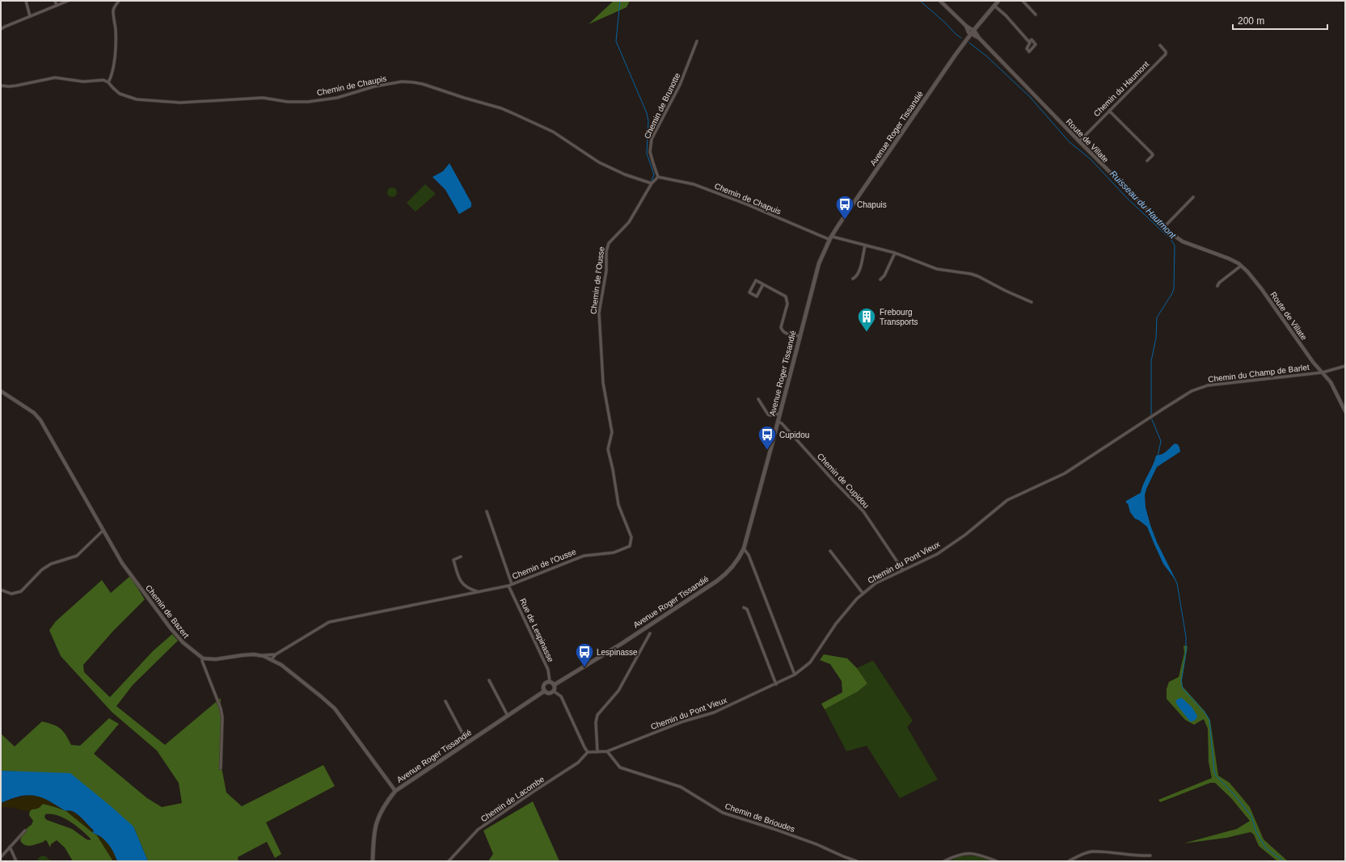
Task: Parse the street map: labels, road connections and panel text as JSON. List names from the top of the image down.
{
  "streets": {
    "main road": ["Avenue Roger Tissandié"],
    "street": [
      "Chemin de Chaupis",
      "Chemin du Haumont",
      "Chemin de Brunotte",
      "Route de Villate",
      "Chemin de Chapuis",
      "Chemin de l'Ousse",
      "Chemin du Champ de Barlet",
      "Chemin de Cupidou",
      "Chemin du Pont Vieux",
      "Chemin de Bazert",
      "Rue de Lespinasse",
      "Chemin de Lacombe",
      "Chemin de Brioudes"
    ]
  },
  "crossings": [
    ["Chemin de Chaupis", "Chemin de l'Ousse"],
    ["Chemin du Haumont", "Route de Villate"],
    ["Chemin de Brunotte", "Chemin de Chapuis"],
    ["Chemin de Brunotte", "Chemin de l'Ousse"],
    ["Avenue Roger Tissandié", "Route de Villate"],
    ["Avenue Roger Tissandié", "Chemin de Chapuis"],
    ["Avenue Roger Tissandié", "Chemin de Cupidou"],
    ["Avenue Roger Tissandié", "Rue de Lespinasse"],
    ["Route de Villate", "Chemin du Champ de Barlet"],
    ["Chemin de Chapuis", "Chemin de l'Ousse"],
    ["Chemin de l'Ousse", "Rue de Lespinasse"],
    ["Chemin du Champ de Barlet", "Chemin du Pont Vieux"],
    ["Chemin de Cupidou", "Chemin du Pont Vieux"],
    ["Chemin du Pont Vieux", "Chemin de Brioudes"]
  ],
  "water": ["Ruisseau du Hautmont"],
  "places": {
    "bus stop": ["Chapuis", "Cupidou", "Lespinasse"],
    "building": ["Frebourg Transports"]
  },
  "scale_bar": "200 m"
}
